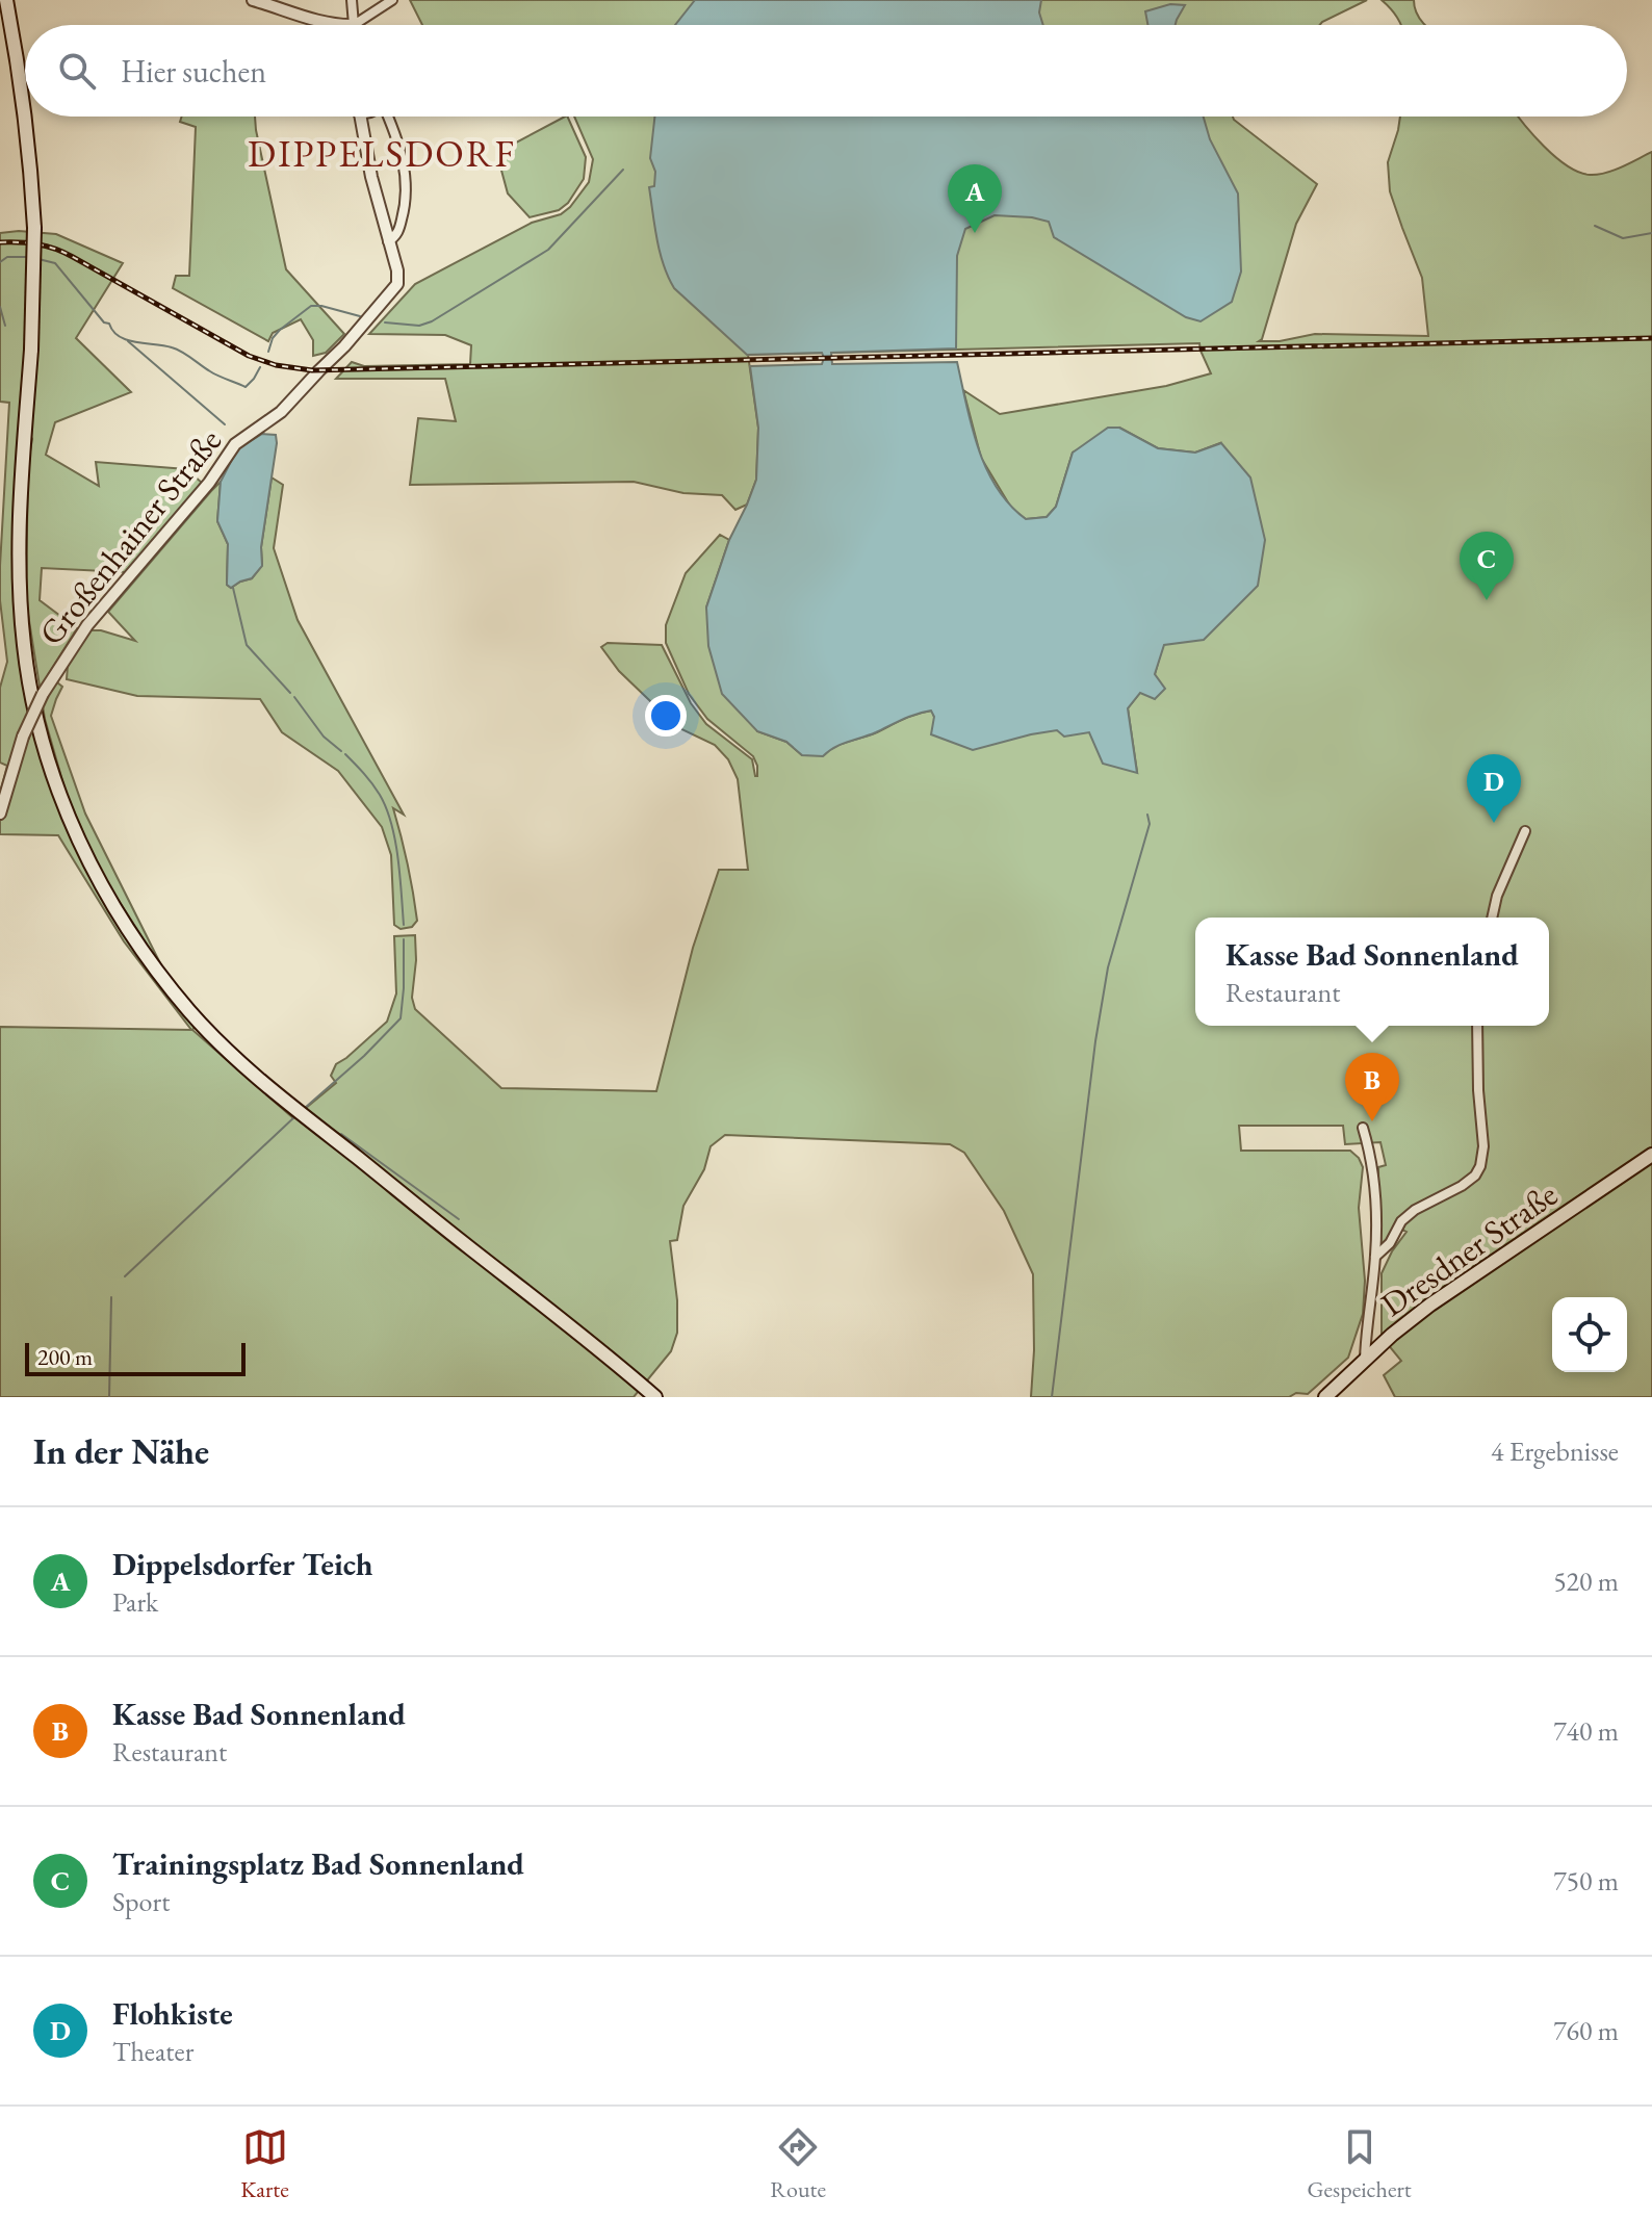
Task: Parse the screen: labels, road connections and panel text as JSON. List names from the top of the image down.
{
  "streets": {
    "main road": ["Dresdner Straße"],
    "street": ["Großenhainer Straße"]
  },
  "districts": ["DIPPELSDORF"],
  "scale_bar": "200 m",
  "page": {
    "search": "Hier suchen",
    "pins": [
      "A",
      "C",
      "D",
      "B"
    ],
    "popup": ["Kasse Bad Sonnenland", "Restaurant"],
    "scale": "200 m",
    "heading": ["In der Nähe", "4 Ergebnisse"],
    "list": [
      {
        "mark": "A",
        "name": "Dippelsdorfer Teich",
        "note": "Park",
        "value": "520 m"
      },
      {
        "mark": "B",
        "name": "Kasse Bad Sonnenland",
        "note": "Restaurant",
        "value": "740 m"
      },
      {
        "mark": "C",
        "name": "Trainingsplatz Bad Sonnenland",
        "note": "Sport",
        "value": "750 m"
      },
      {
        "mark": "D",
        "name": "Flohkiste",
        "note": "Theater",
        "value": "760 m"
      }
    ],
    "nav": ["Karte", "Route", "Gespeichert"]
  }
}
